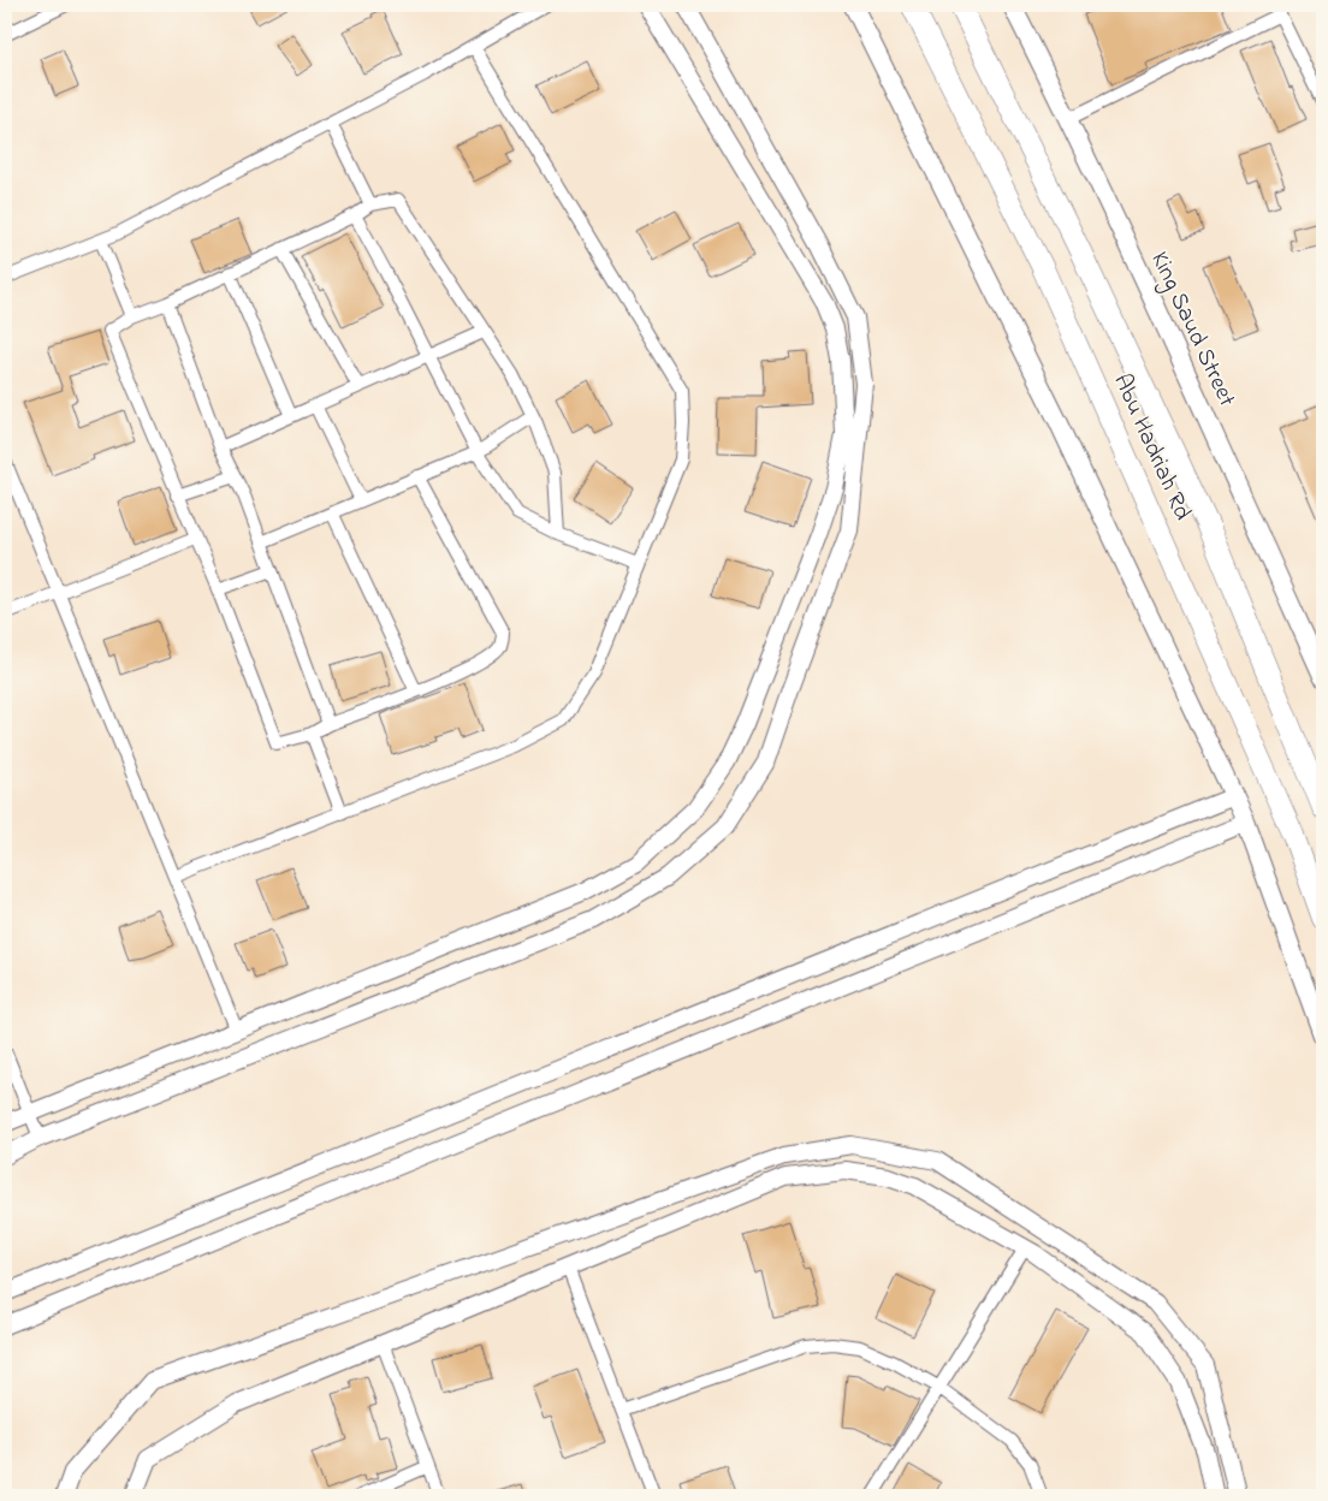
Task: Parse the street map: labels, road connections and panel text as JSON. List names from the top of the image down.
{
  "streets": {
    "highway": ["Abu Hadriah Rd"],
    "main road": ["King Saud Street"]
  }
}
